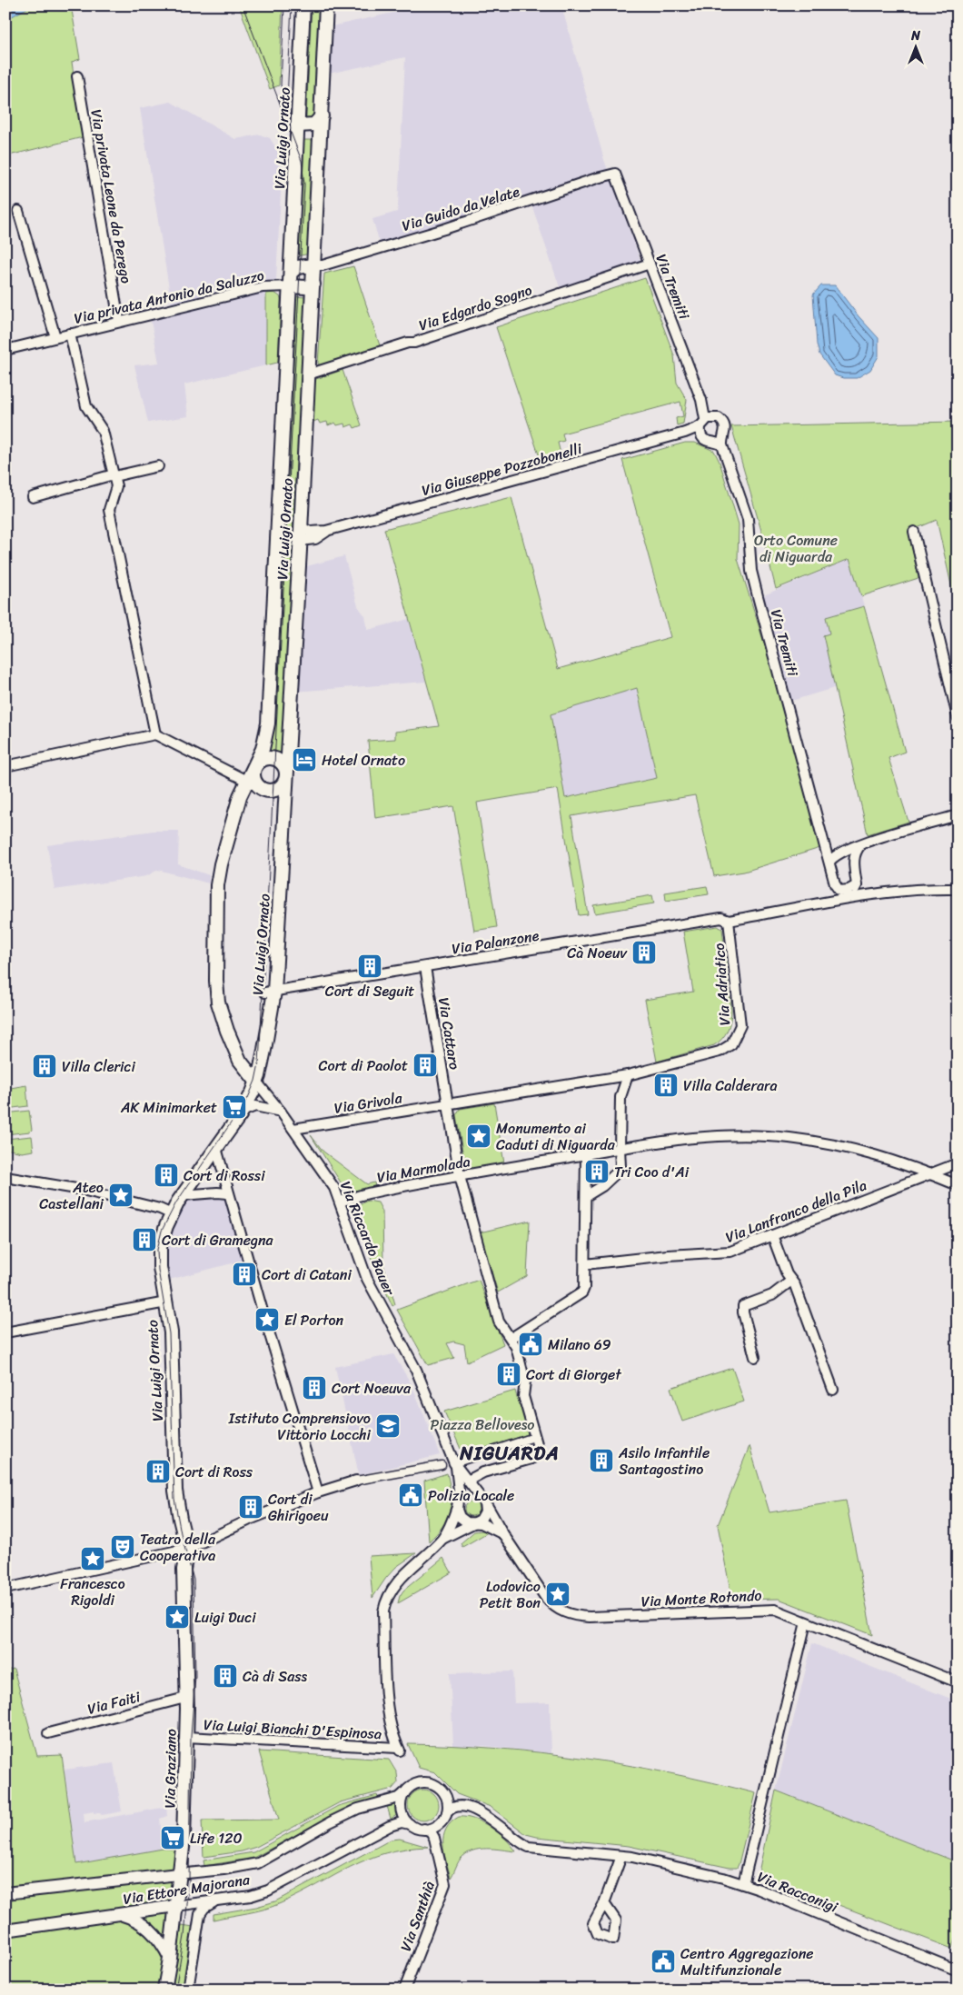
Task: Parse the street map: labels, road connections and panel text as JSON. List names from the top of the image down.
{
  "streets": {
    "main road": ["Via Luigi Ornato", "Via Graziano"],
    "street": [
      "Via privata Leone da Perego",
      "Via Guido da Velate",
      "Via Tremiti",
      "Via privata Antonio da Saluzzo",
      "Via Edgardo Sogno",
      "Via Giuseppe Pozzobonelli",
      "Via Palanzone",
      "Via Adriatico",
      "Via Cattaro",
      "Via Grivola",
      "Via Marmolada",
      "Via Lanfranco della Pila",
      "Via Riccardo Bauer",
      "Via Monte Rotondo",
      "Via Faiti",
      "Via Luigi Bianchi D'Espinosa",
      "Via Ettore Majorana",
      "Via Racconigi",
      "Via Santhià"
    ]
  },
  "crossings": [
    ["Via Luigi Ornato", "Via Guido da Velate"],
    ["Via Luigi Ornato", "Via privata Antonio da Saluzzo"],
    ["Via Luigi Ornato", "Via Edgardo Sogno"],
    ["Via Luigi Ornato", "Via Giuseppe Pozzobonelli"],
    ["Via Luigi Ornato", "Via Palanzone"],
    ["Via Luigi Ornato", "Via Riccardo Bauer"],
    ["Via Luigi Ornato", "Via Graziano"],
    ["Via privata Leone da Perego", "Via privata Antonio da Saluzzo"],
    ["Via Guido da Velate", "Via Tremiti"],
    ["Via Tremiti", "Via Edgardo Sogno"],
    ["Via Tremiti", "Via Giuseppe Pozzobonelli"],
    ["Via Palanzone", "Via Adriatico"],
    ["Via Palanzone", "Via Cattaro"],
    ["Via Adriatico", "Via Grivola"],
    ["Via Cattaro", "Via Grivola"],
    ["Via Cattaro", "Via Marmolada"],
    ["Via Grivola", "Via Riccardo Bauer"],
    ["Via Marmolada", "Via Lanfranco della Pila"],
    ["Via Marmolada", "Via Riccardo Bauer"],
    ["Via Riccardo Bauer", "Via Monte Rotondo"],
    ["Via Faiti", "Via Graziano"],
    ["Via Luigi Bianchi D'Espinosa", "Via Graziano"],
    ["Via Graziano", "Via Ettore Majorana"],
    ["Via Ettore Majorana", "Via Racconigi"],
    ["Via Ettore Majorana", "Via Santhià"],
    ["Via Racconigi", "Via Santhià"]
  ],
  "districts": ["NIGUARDA"],
  "parks": ["Orto Comune di Niguarda", "Piazza Belloveso"],
  "places": {
    "hotel": ["Hotel Ornato"],
    "building": [
      "Cà Noeuv",
      "Cort di Seguit",
      "Cort di Paolot",
      "Villa Clerici",
      "Villa Calderara",
      "Tri Coo d'Ai",
      "Cort di Rossi",
      "Cort di Gramegna",
      "Cort di Catani",
      "Cort di Giorget",
      "Cort Noeuva",
      "Asilo Infantile Santagostino",
      "Cort di Ross",
      "Cort di Ghirigoeu",
      "Cà di Sass"
    ],
    "supermarket": ["AK Minimarket", "Life 120"],
    "place": [
      "Monumento ai Caduti di Niguarda",
      "Ateo Castellani",
      "El Porton",
      "Francesco Rigoldi",
      "Lodovico Petit Bon",
      "Luigi Duci"
    ],
    "public building": ["Milano 69", "Polizia Locale", "Centro Aggregazione Multifunzionale"],
    "school or university": ["Istituto Comprensiovo Vittorio Locchi"],
    "theatre": ["Teatro della Cooperativa"]
  },
  "north": "top"
}
